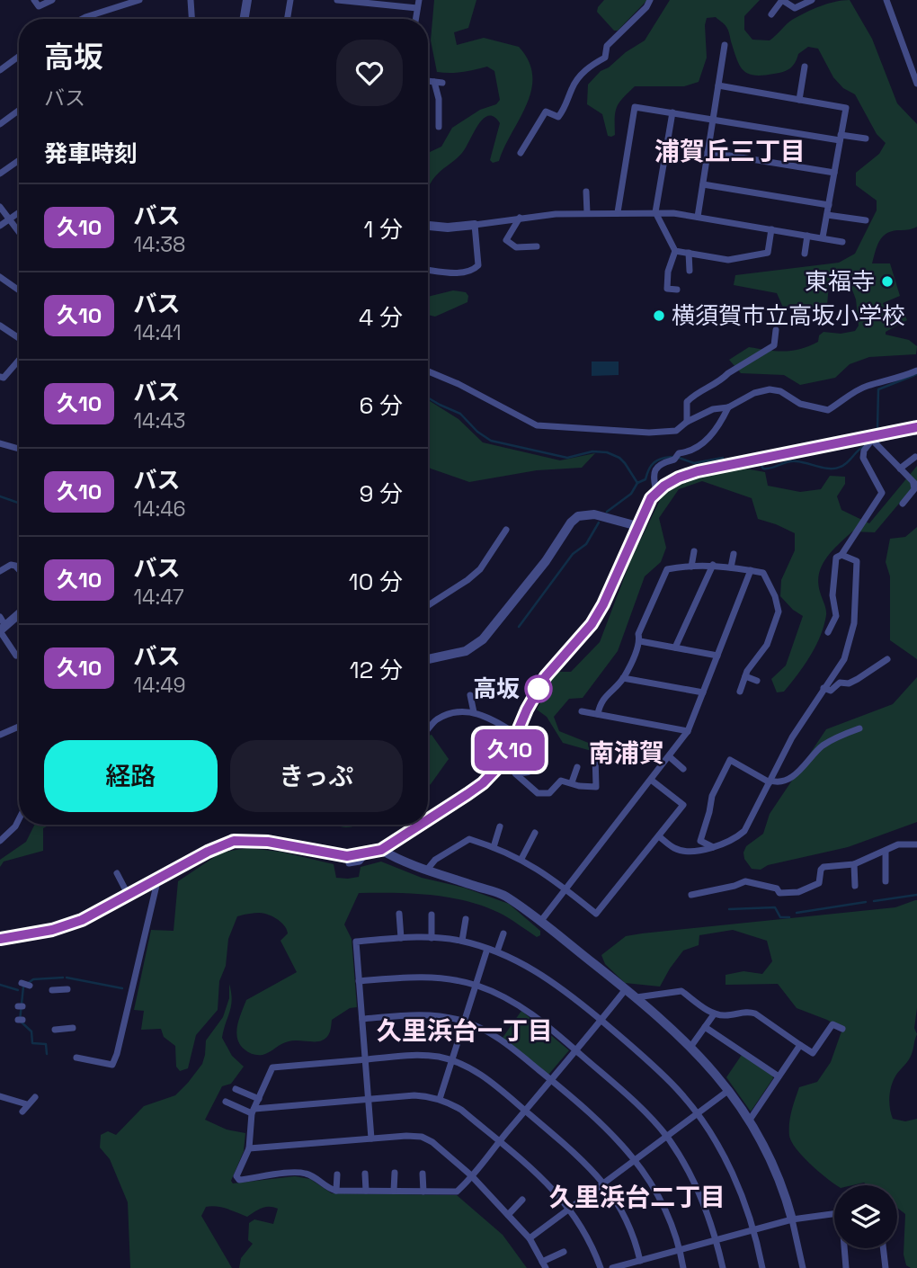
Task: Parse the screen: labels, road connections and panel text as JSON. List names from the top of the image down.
{
  "districts": [
    "浦賀丘三丁目",
    "南浦賀",
    "久里浜台一丁目",
    "久里浜台二丁目"
  ],
  "places": ["東福寺", "横須賀市立高坂小学校", "高坂"],
  "lines": ["bus line 久10"],
  "page": {
    "on_map": "久10",
    "heading": [
      ["高坂", "バス"],
      "発車時刻"
    ],
    "list": [
      {
        "mark": "久10",
        "name": "バス",
        "note": "14:38",
        "value": "1 分"
      },
      {
        "mark": "久10",
        "name": "バス",
        "note": "14:41",
        "value": "4 分"
      },
      {
        "mark": "久10",
        "name": "バス",
        "note": "14:43",
        "value": "6 分"
      },
      {
        "mark": "久10",
        "name": "バス",
        "note": "14:46",
        "value": "9 分"
      },
      {
        "mark": "久10",
        "name": "バス",
        "note": "14:47",
        "value": "10 分"
      },
      {
        "mark": "久10",
        "name": "バス",
        "note": "14:49",
        "value": "12 分"
      }
    ],
    "buttons": ["経路", "きっぷ"]
  }
}
